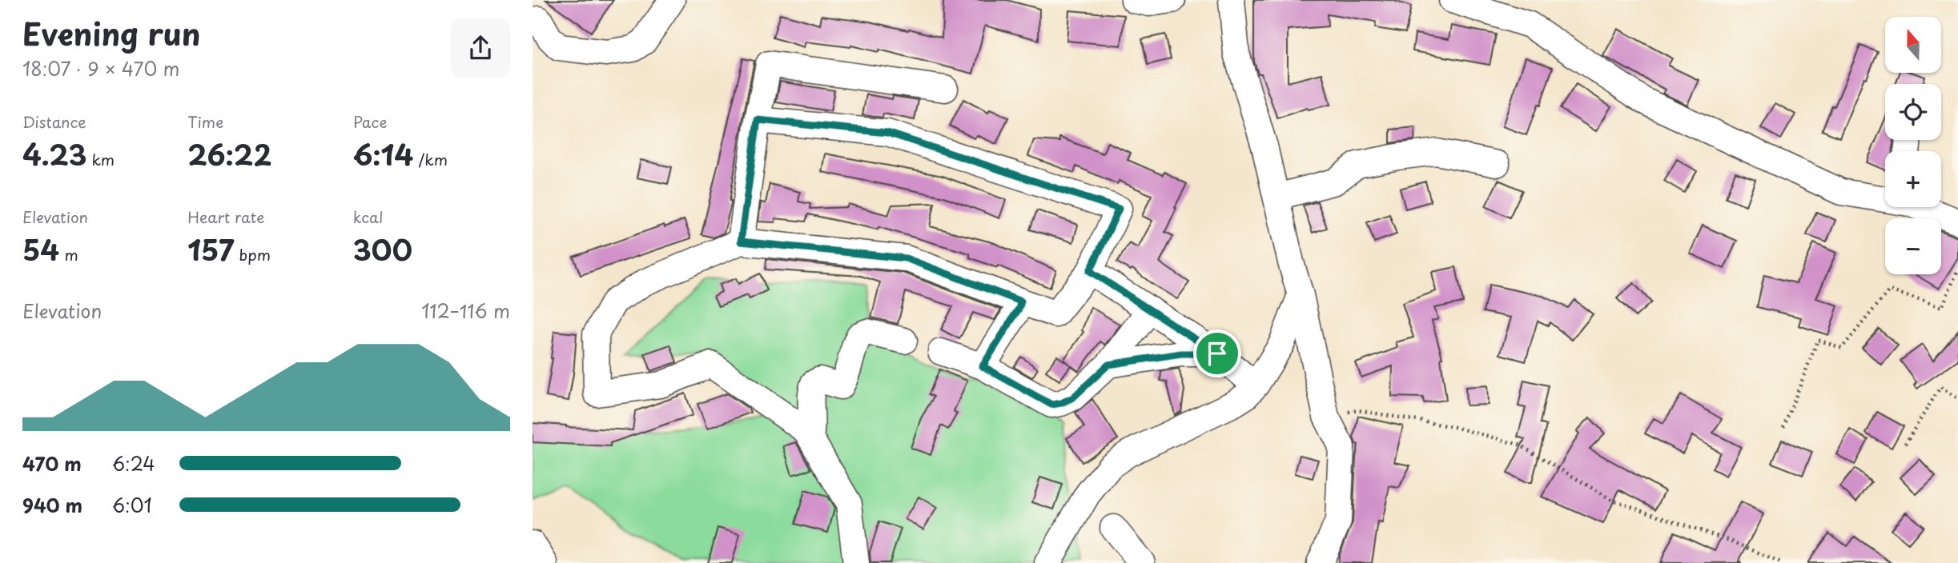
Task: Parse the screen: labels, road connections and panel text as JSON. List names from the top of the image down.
{
  "north": "top",
  "page": {
    "heading": ["Evening run", "18:07 · 9 × 470 m"],
    "map_buttons": ["+", "−"],
    "stats": [
      ["Distance", "4.23 km"],
      ["Time", "26:22"],
      ["Pace", "6:14 /km"],
      ["Elevation", "54 m"],
      ["Heart rate", "157 bpm"],
      ["kcal", "300"]
    ],
    "chart": ["Elevation", "112–116 m"],
    "list": [
      {
        "name": "470 m",
        "note": "6:24"
      },
      {
        "name": "940 m",
        "note": "6:01"
      }
    ]
  }
}
